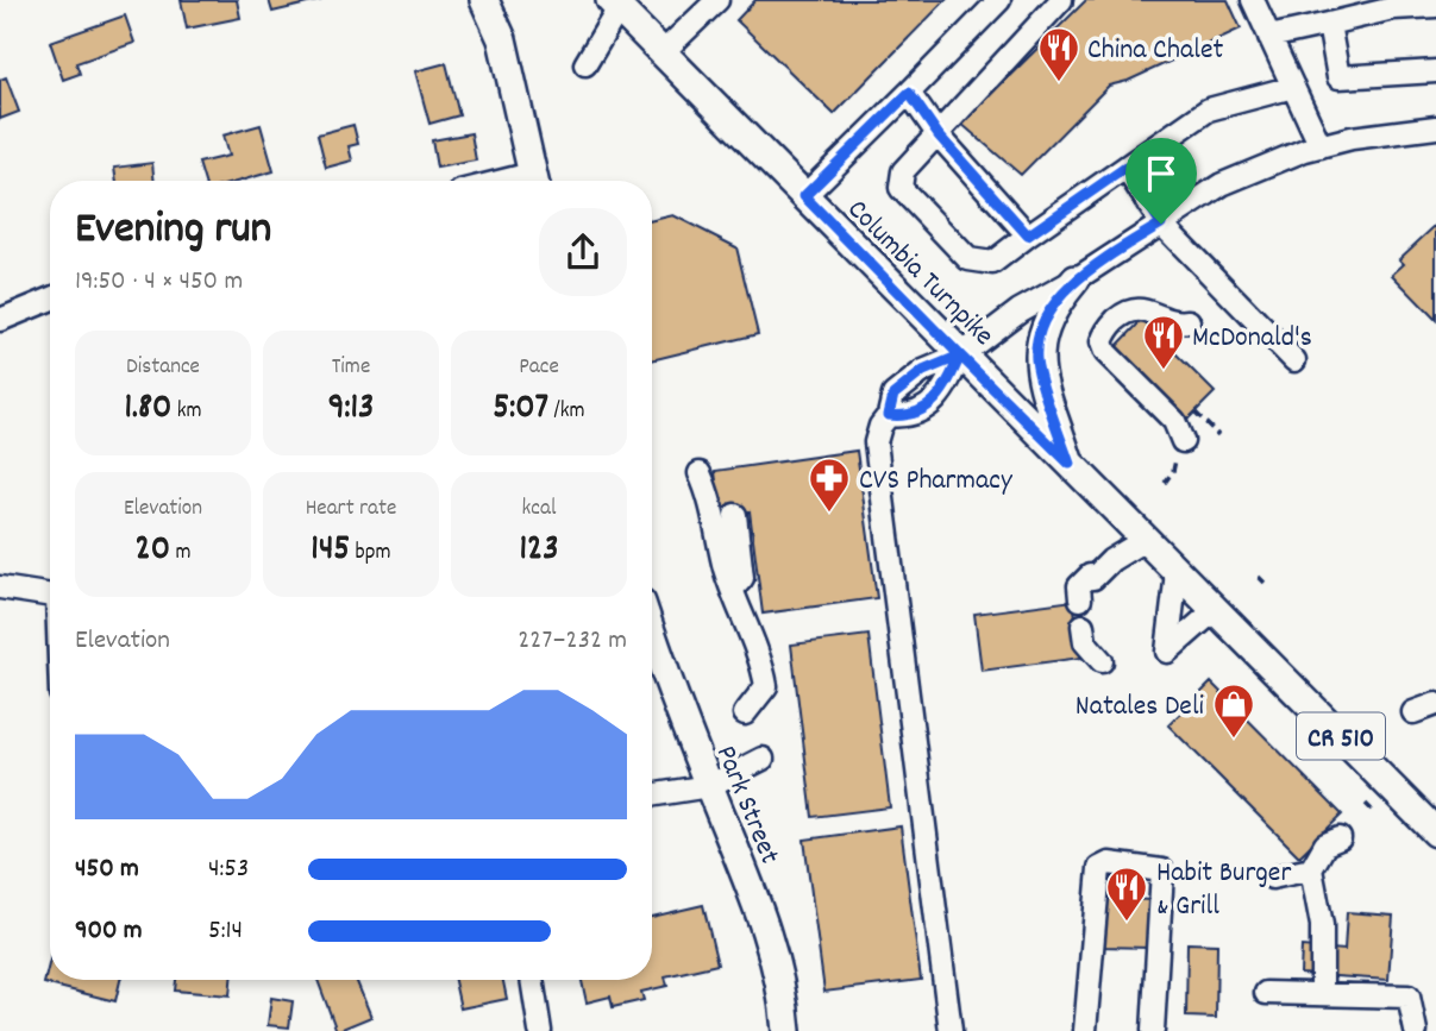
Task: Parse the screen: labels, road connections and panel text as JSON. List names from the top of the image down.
{
  "streets": {
    "main road": ["Columbia Turnpike", "CR 510", "Park Street"]
  },
  "places": {
    "restaurant": ["China Chalet", "McDonald's", "Habit Burger & Grill"],
    "pharmacy": ["CVS Pharmacy"],
    "shop": ["Natales Deli"]
  },
  "page": {
    "heading": ["Evening run", "19:50 · 4 × 450 m"],
    "stats": [
      ["Distance", "1.80 km"],
      ["Time", "9:13"],
      ["Pace", "5:07 /km"],
      ["Elevation", "20 m"],
      ["Heart rate", "145 bpm"],
      ["kcal", "123"]
    ],
    "chart": ["Elevation", "227–232 m"],
    "list": [
      {
        "name": "450 m",
        "note": "4:53"
      },
      {
        "name": "900 m",
        "note": "5:14"
      }
    ]
  }
}
